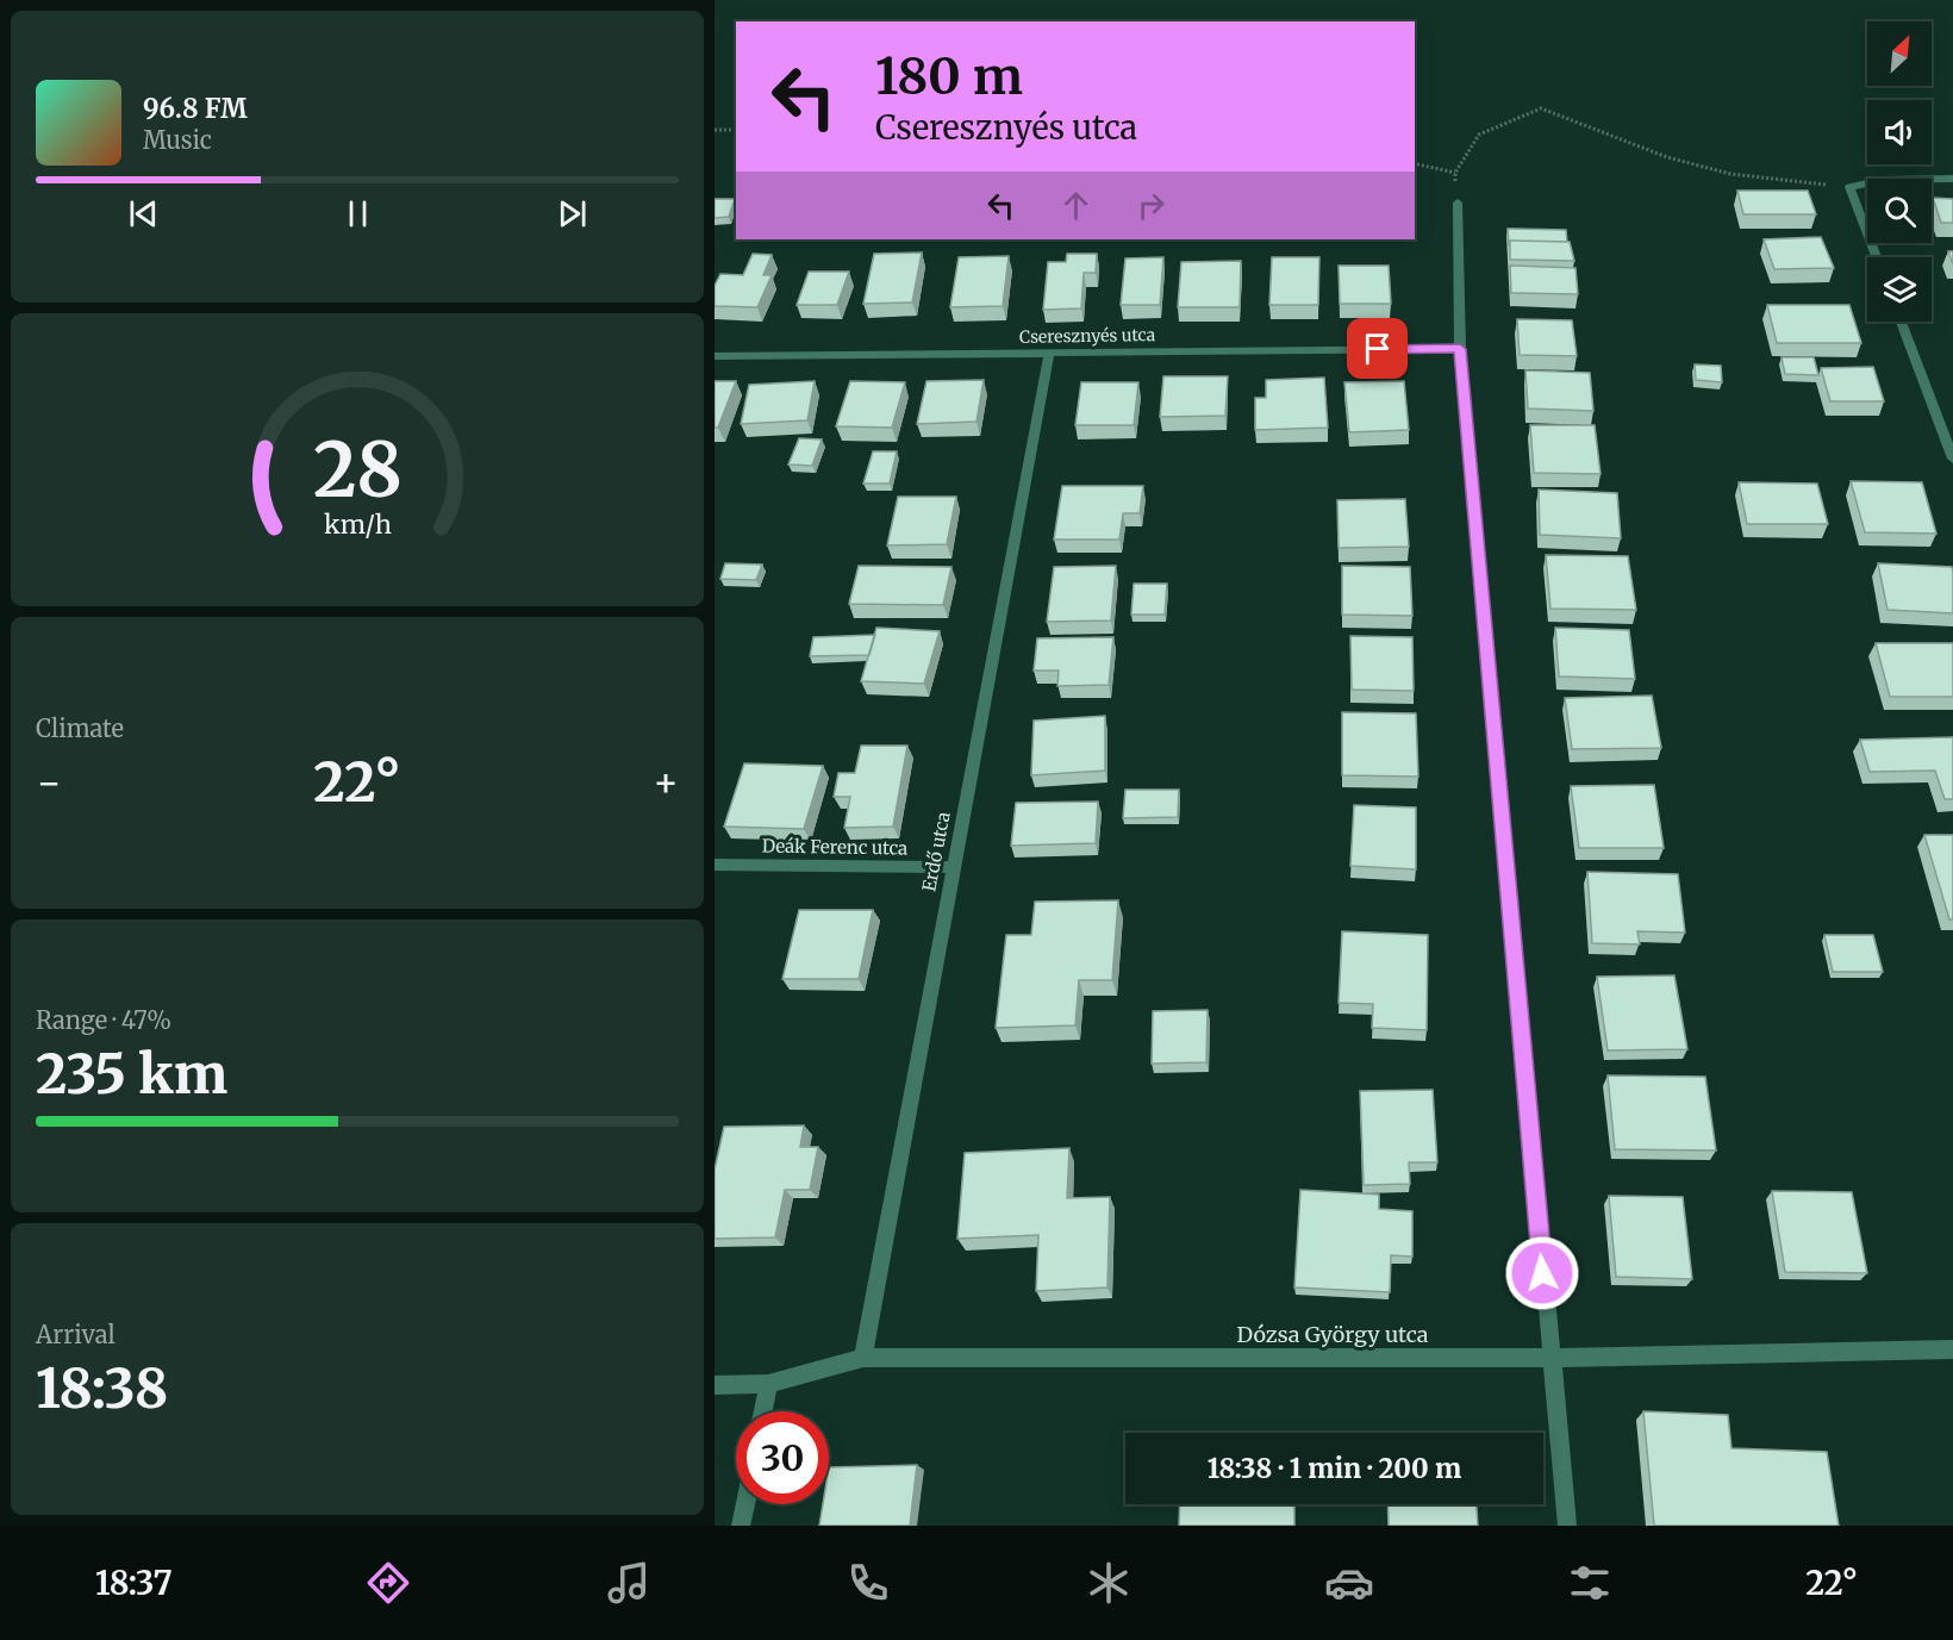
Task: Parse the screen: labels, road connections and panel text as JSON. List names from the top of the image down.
{
  "streets": {
    "street": [
      "Cseresznyés utca",
      "Deák Ferenc utca",
      "Erdő utca",
      "Dózsa György utca"
    ]
  },
  "crossings": [
    ["Cseresznyés utca", "Erdő utca"],
    ["Deák Ferenc utca", "Erdő utca"],
    ["Erdő utca", "Dózsa György utca"]
  ],
  "north": "top right",
  "page": {
    "turn": ["180 m", "Cseresznyés utca"],
    "song": ["96.8 FM", "Music"],
    "tile": [
      "Climate",
      ["Range · 47%", "235 km"],
      ["Arrival", "18:38"]
    ],
    "heat": ["−", "22°", "+"],
    "limit": "30",
    "trip": "18:38 · 1 min · 200 m",
    "tabs": ["18:37", "22°"],
    "gauge": ["28", "km/h"]
  }
}
